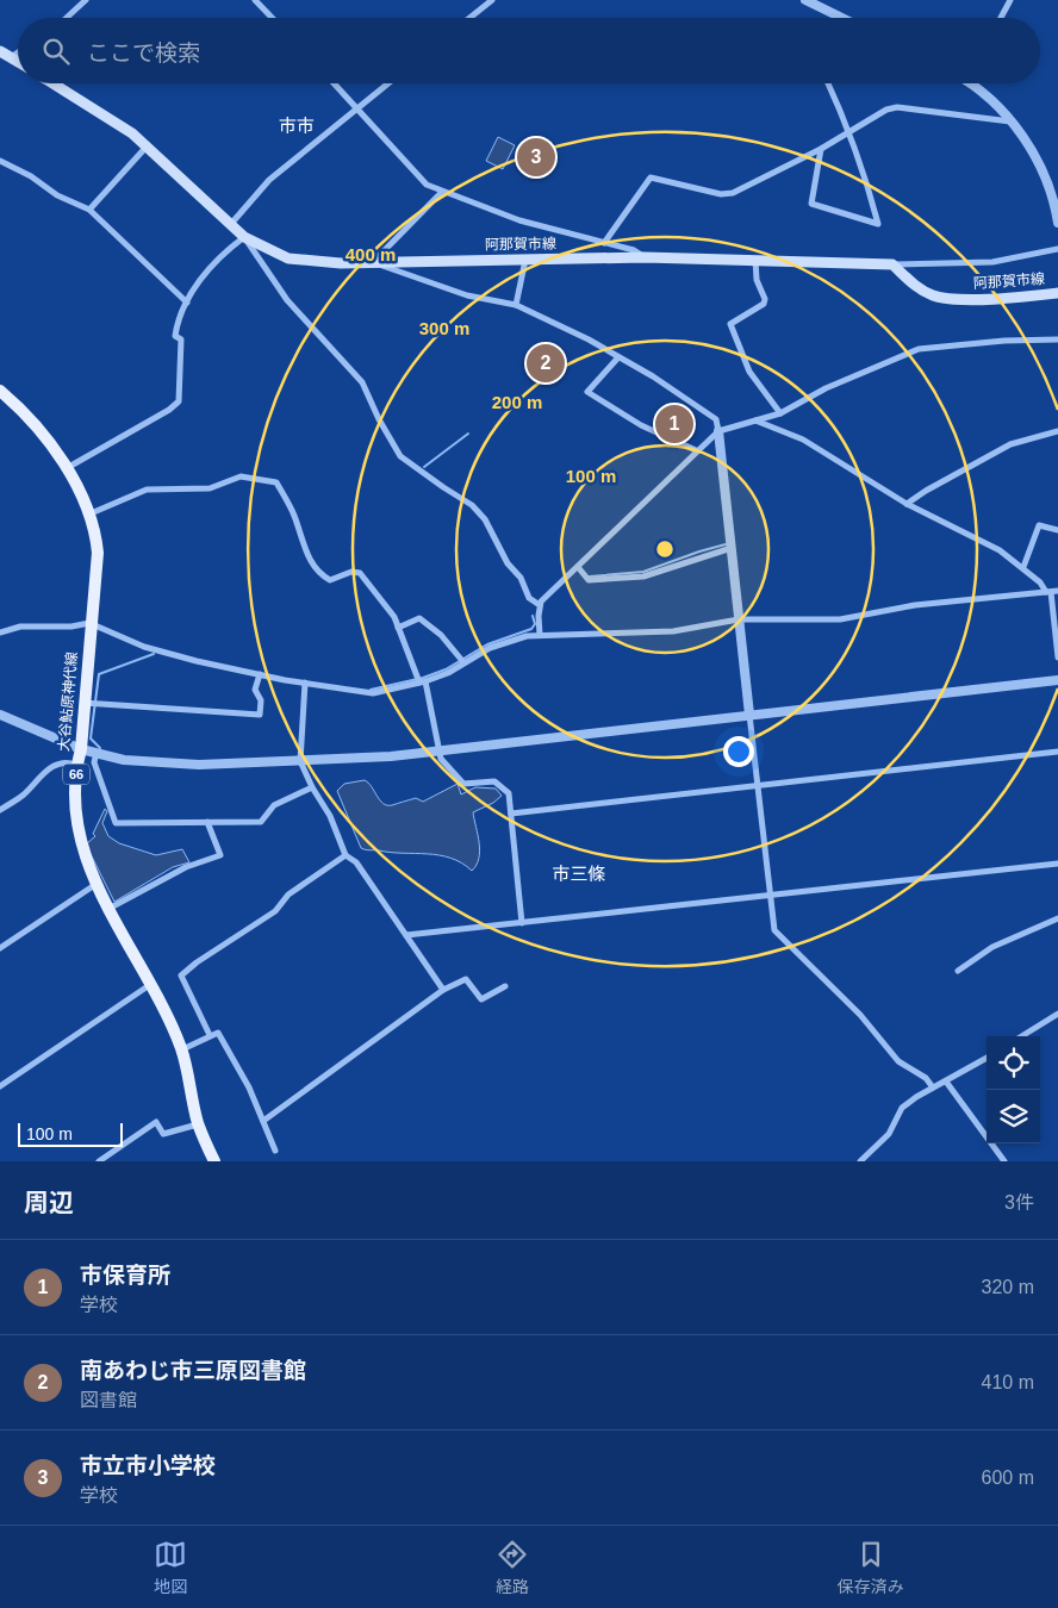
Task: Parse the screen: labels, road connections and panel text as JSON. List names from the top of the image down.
{
  "streets": {
    "main road": ["阿那賀市線", "大谷鮎原神代線", "66"]
  },
  "districts": ["市市", "市三條"],
  "scale_bar": "100 m",
  "page": {
    "search": "ここで検索",
    "pins": ["3", "2", "1"],
    "scale": "100 m",
    "heading": ["周辺", "3件"],
    "list": [
      {
        "mark": "1",
        "name": "市保育所",
        "note": "学校",
        "value": "320 m"
      },
      {
        "mark": "2",
        "name": "南あわじ市三原図書館",
        "note": "図書館",
        "value": "410 m"
      },
      {
        "mark": "3",
        "name": "市立市小学校",
        "note": "学校",
        "value": "600 m"
      }
    ],
    "nav": ["地図", "経路", "保存済み"]
  },
  "rings": [
    "400 m",
    "300 m",
    "200 m",
    "100 m"
  ]
}
